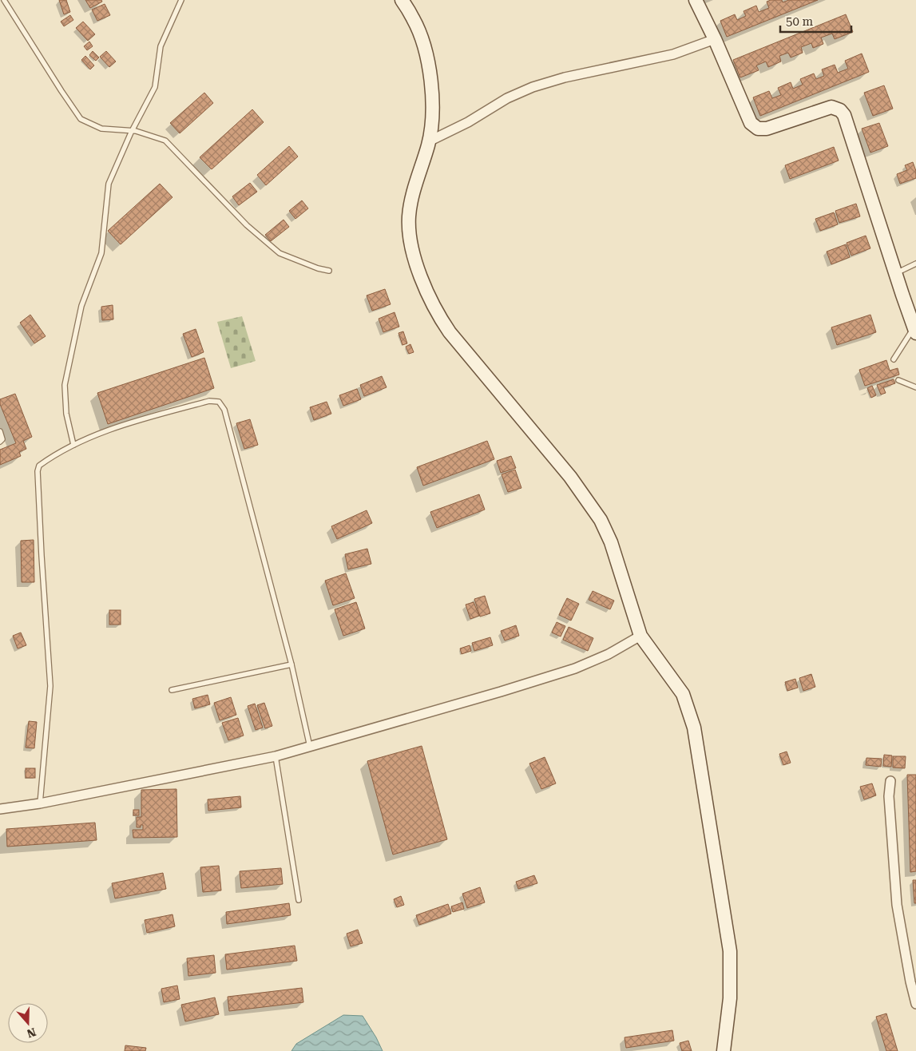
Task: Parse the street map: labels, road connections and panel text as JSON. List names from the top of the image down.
{
  "scale_bar": "50 m",
  "north": "bottom"
}
